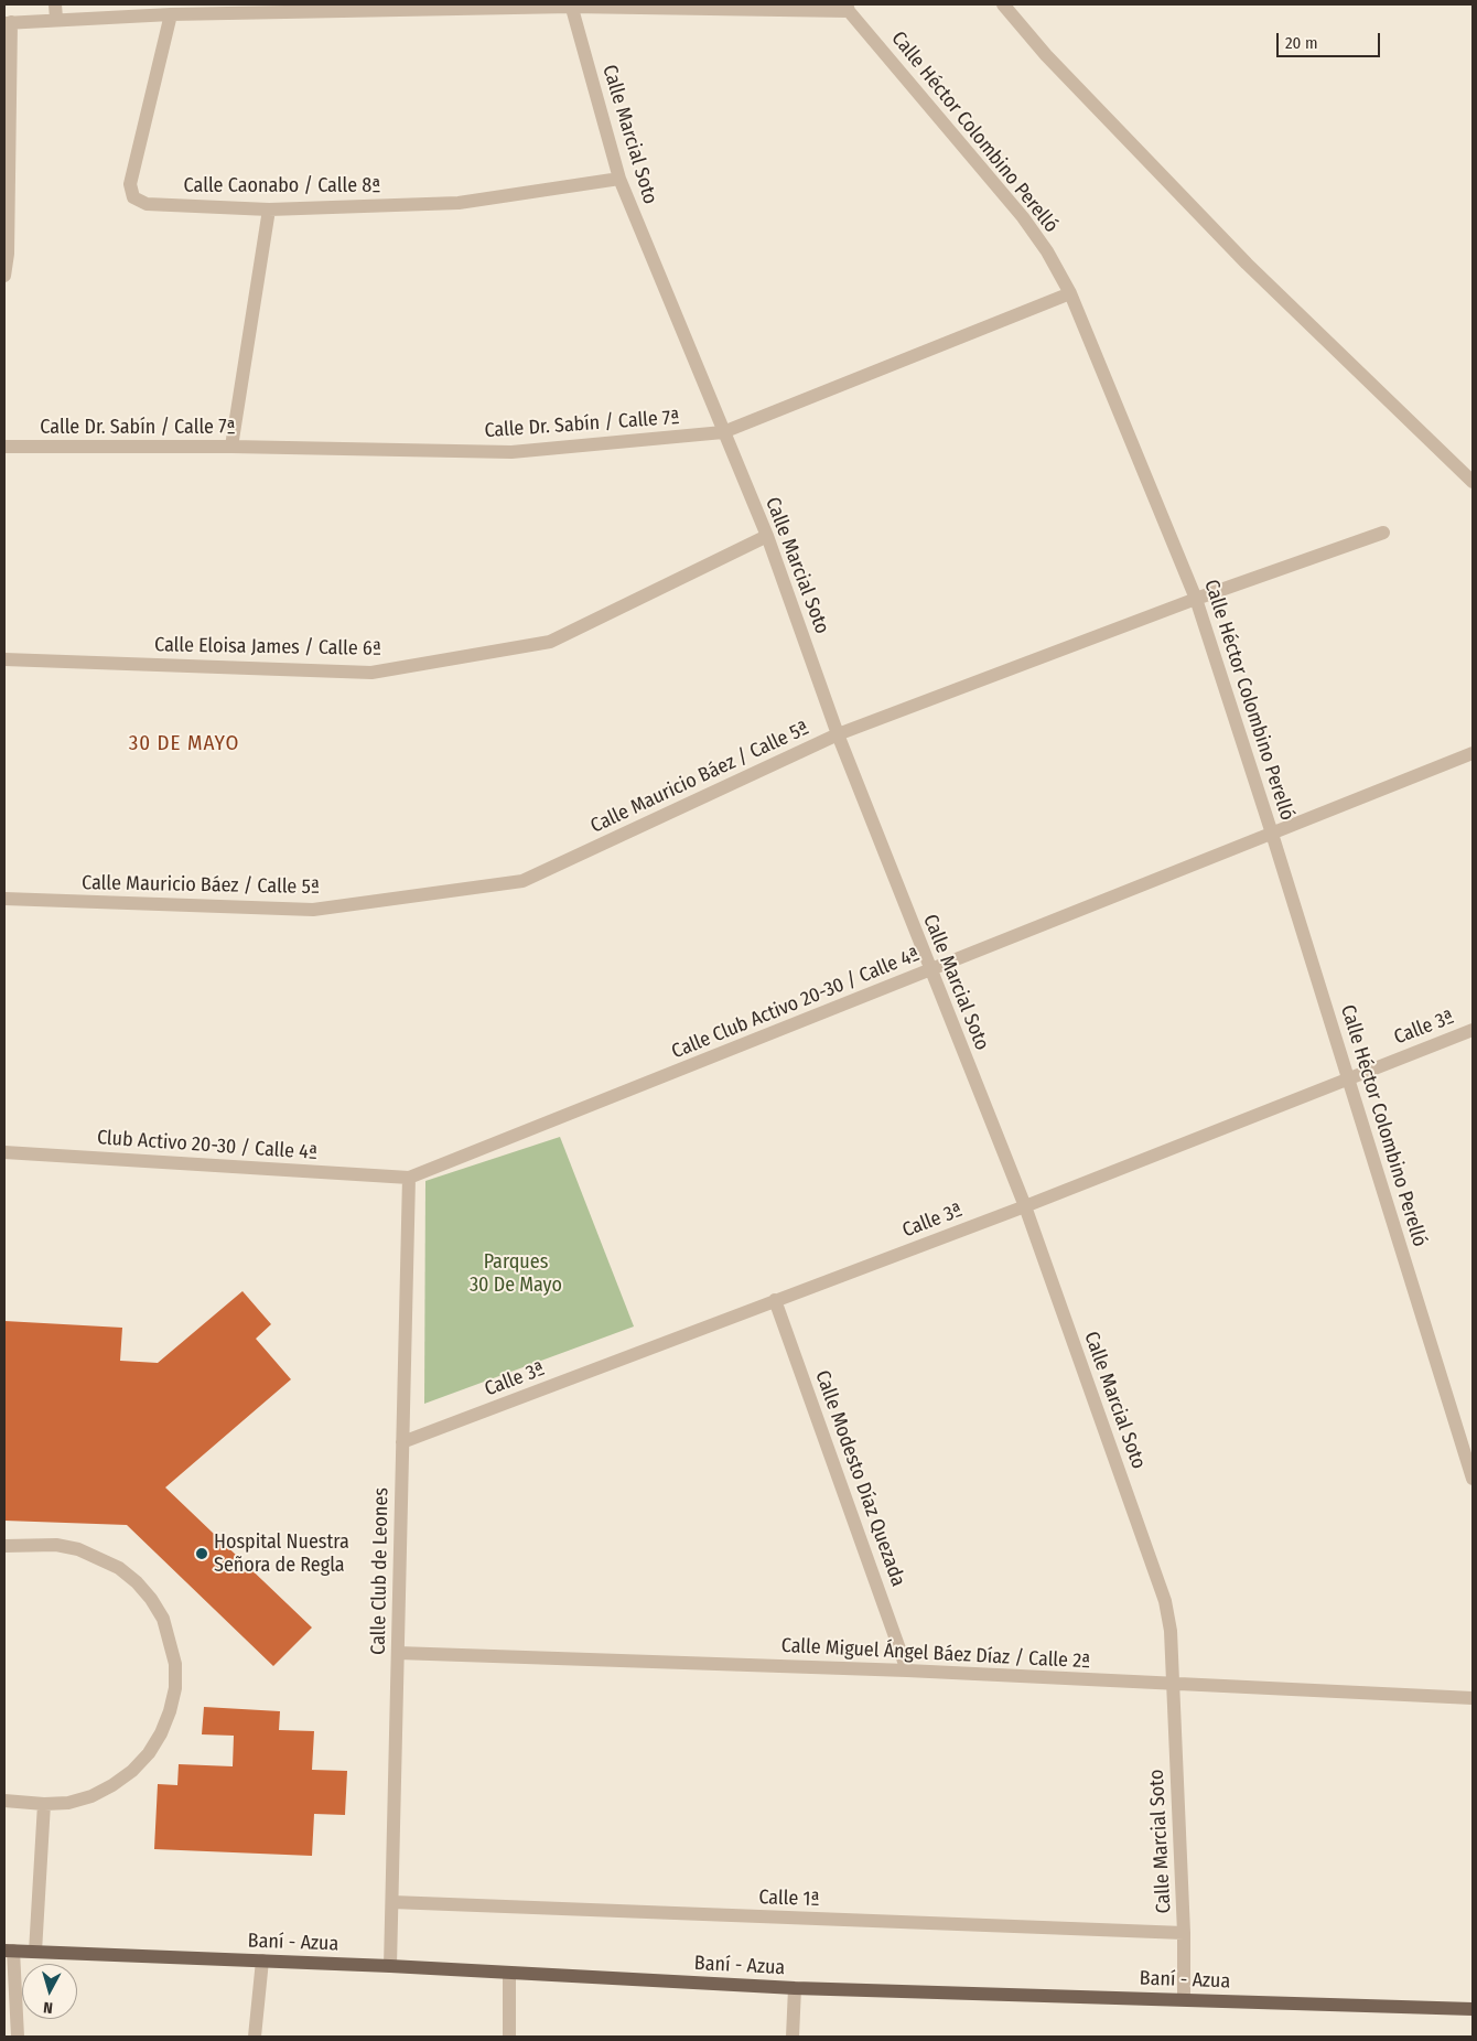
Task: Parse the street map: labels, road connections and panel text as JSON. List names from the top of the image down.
{
  "streets": {
    "main road": ["Baní - Azua"],
    "street": [
      "Calle Héctor Colombino Perelló",
      "Calle Marcial Soto",
      "Calle Caonabo / Calle 8ª",
      "Calle Dr. Sabín / Calle 7ª",
      "Calle Eloisa James / Calle 6ª",
      "Calle Mauricio Báez / Calle 5ª",
      "Calle Club Activo 20-30 / Calle 4ª",
      "Calle 3ª",
      "Club Activo 20-30 / Calle 4ª",
      "Calle Modesto Díaz Quezada",
      "Calle Club de Leones",
      "Calle Miguel Ángel Báez Díaz / Calle 2ª",
      "Calle 1ª"
    ]
  },
  "crossings": [
    ["Calle Héctor Colombino Perelló", "Calle Dr. Sabín / Calle 7ª"],
    ["Calle Héctor Colombino Perelló", "Calle Mauricio Báez / Calle 5ª"],
    ["Calle Héctor Colombino Perelló", "Calle Club Activo 20-30 / Calle 4ª"],
    ["Calle Héctor Colombino Perelló", "Calle 3ª"],
    ["Calle Marcial Soto", "Calle Caonabo / Calle 8ª"],
    ["Calle Marcial Soto", "Calle Dr. Sabín / Calle 7ª"],
    ["Calle Marcial Soto", "Calle Eloisa James / Calle 6ª"],
    ["Calle Marcial Soto", "Calle Mauricio Báez / Calle 5ª"],
    ["Calle Marcial Soto", "Calle Club Activo 20-30 / Calle 4ª"],
    ["Calle Marcial Soto", "Calle 3ª"],
    ["Calle Marcial Soto", "Calle Miguel Ángel Báez Díaz / Calle 2ª"],
    ["Calle Marcial Soto", "Calle 1ª"],
    ["Calle Marcial Soto", "Baní - Azua"],
    ["Calle Club Activo 20-30 / Calle 4ª", "Club Activo 20-30 / Calle 4ª"],
    ["Calle Club Activo 20-30 / Calle 4ª", "Calle Club de Leones"],
    ["Calle 3ª", "Calle Modesto Díaz Quezada"],
    ["Calle 3ª", "Calle Club de Leones"],
    ["Club Activo 20-30 / Calle 4ª", "Calle Club de Leones"],
    ["Calle Modesto Díaz Quezada", "Calle Miguel Ángel Báez Díaz / Calle 2ª"],
    ["Calle Club de Leones", "Calle Miguel Ángel Báez Díaz / Calle 2ª"],
    ["Calle Club de Leones", "Calle 1ª"],
    ["Calle Club de Leones", "Baní - Azua"]
  ],
  "districts": ["30 DE MAYO"],
  "parks": ["Parques 30 De Mayo"],
  "places": ["Hospital Nuestra Señora de Regla"],
  "scale_bar": "20 m",
  "north": "bottom"
}
